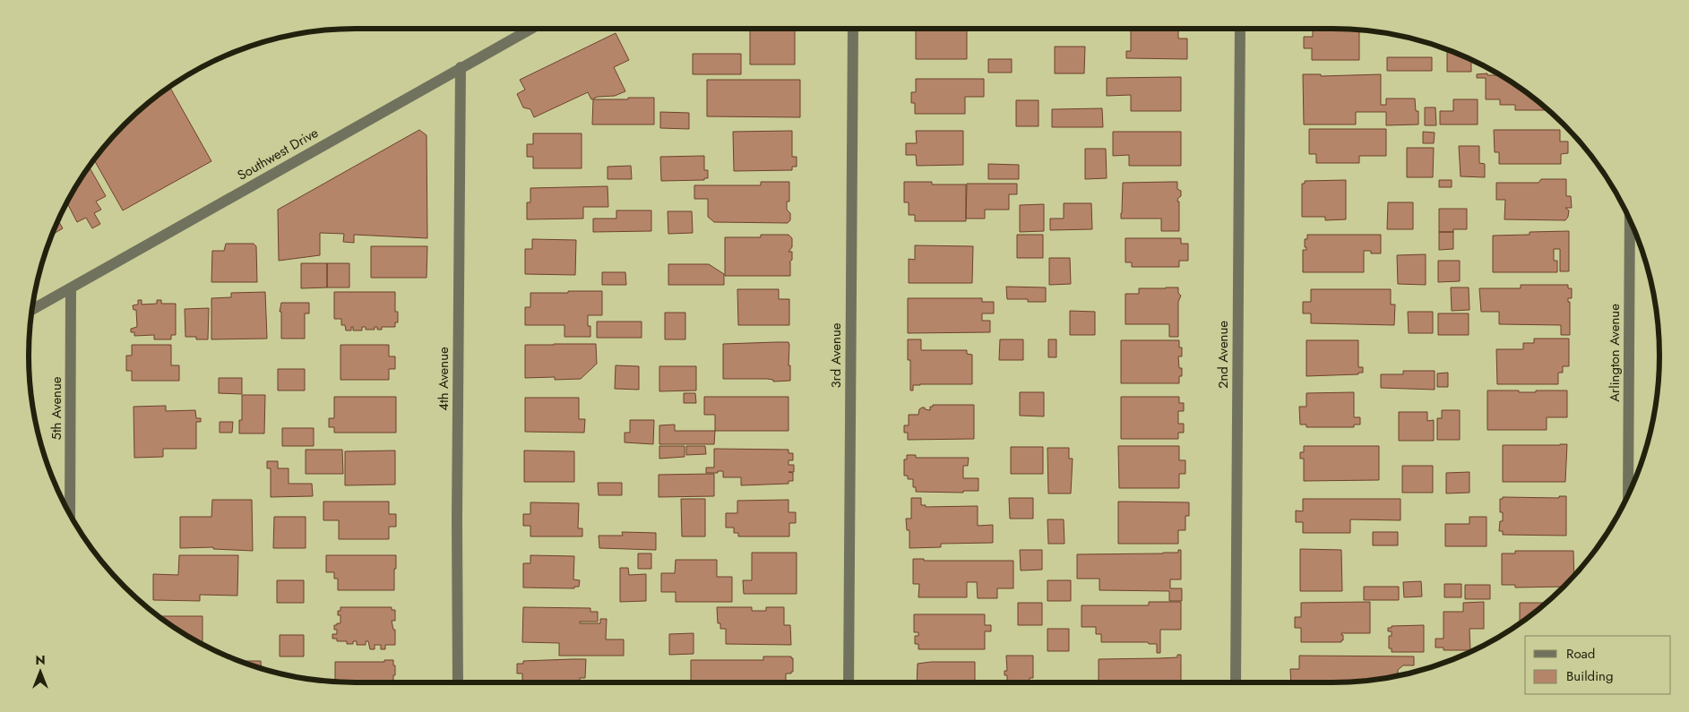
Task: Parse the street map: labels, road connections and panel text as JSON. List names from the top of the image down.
{
  "streets": {
    "street": [
      "Southwest Drive",
      "Arlington Avenue",
      "2nd Avenue",
      "3rd Avenue",
      "4th Avenue",
      "5th Avenue"
    ]
  },
  "crossings": [
    ["Southwest Drive", "4th Avenue"],
    ["Southwest Drive", "5th Avenue"]
  ],
  "legend": ["Road", "Building"],
  "north": "top"
}
